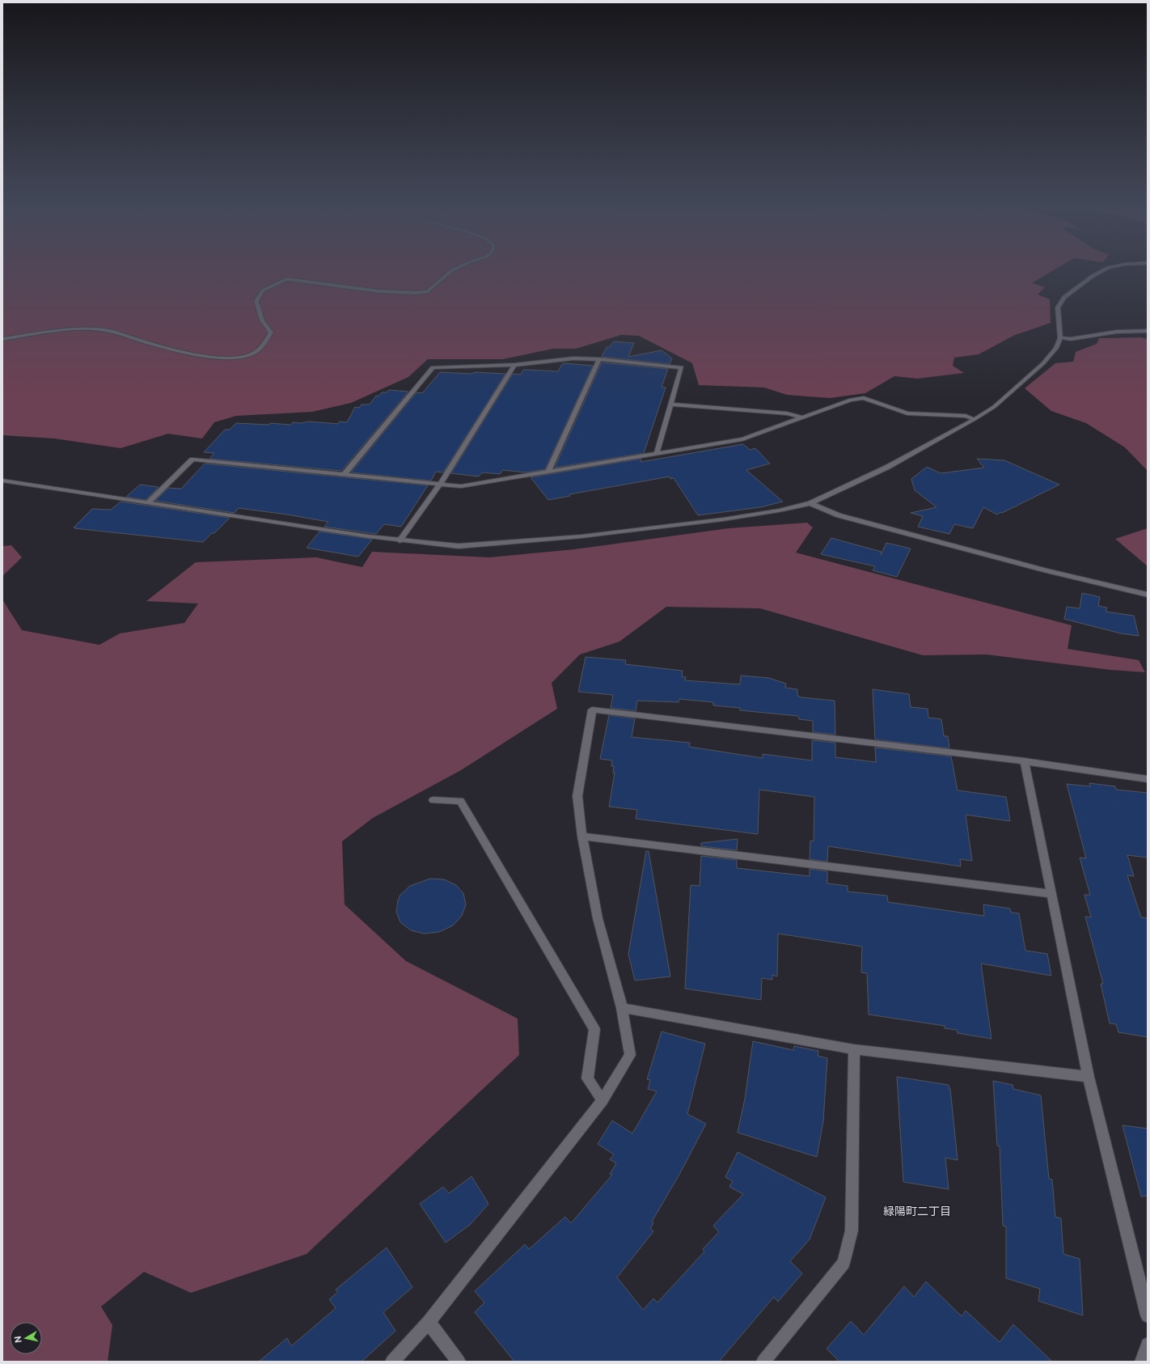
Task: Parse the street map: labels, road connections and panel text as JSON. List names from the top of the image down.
{
  "districts": ["緑陽町二丁目"],
  "north": "left"
}
